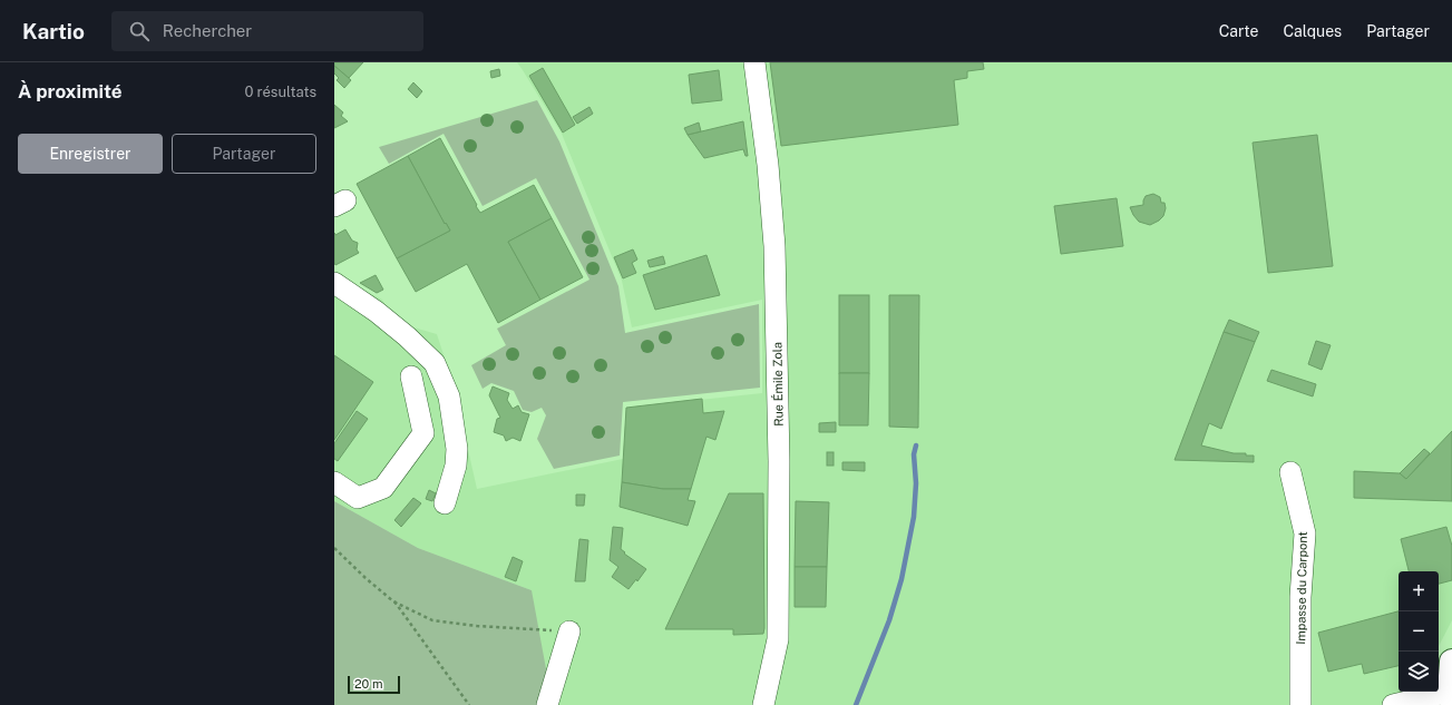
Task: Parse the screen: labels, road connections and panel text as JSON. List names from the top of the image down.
{
  "streets": {
    "street": ["Rue Émile Zola", "Impasse du Carpont"]
  },
  "scale_bar": "20 m",
  "page": {
    "header": "Kartio",
    "search": "Rechercher",
    "nav": ["Carte", "Calques", "Partager"],
    "heading": ["À proximité", "0 résultats"],
    "buttons": ["Enregistrer", "Partager"],
    "map_buttons": ["+", "−"],
    "scale": "20 m"
  }
}
